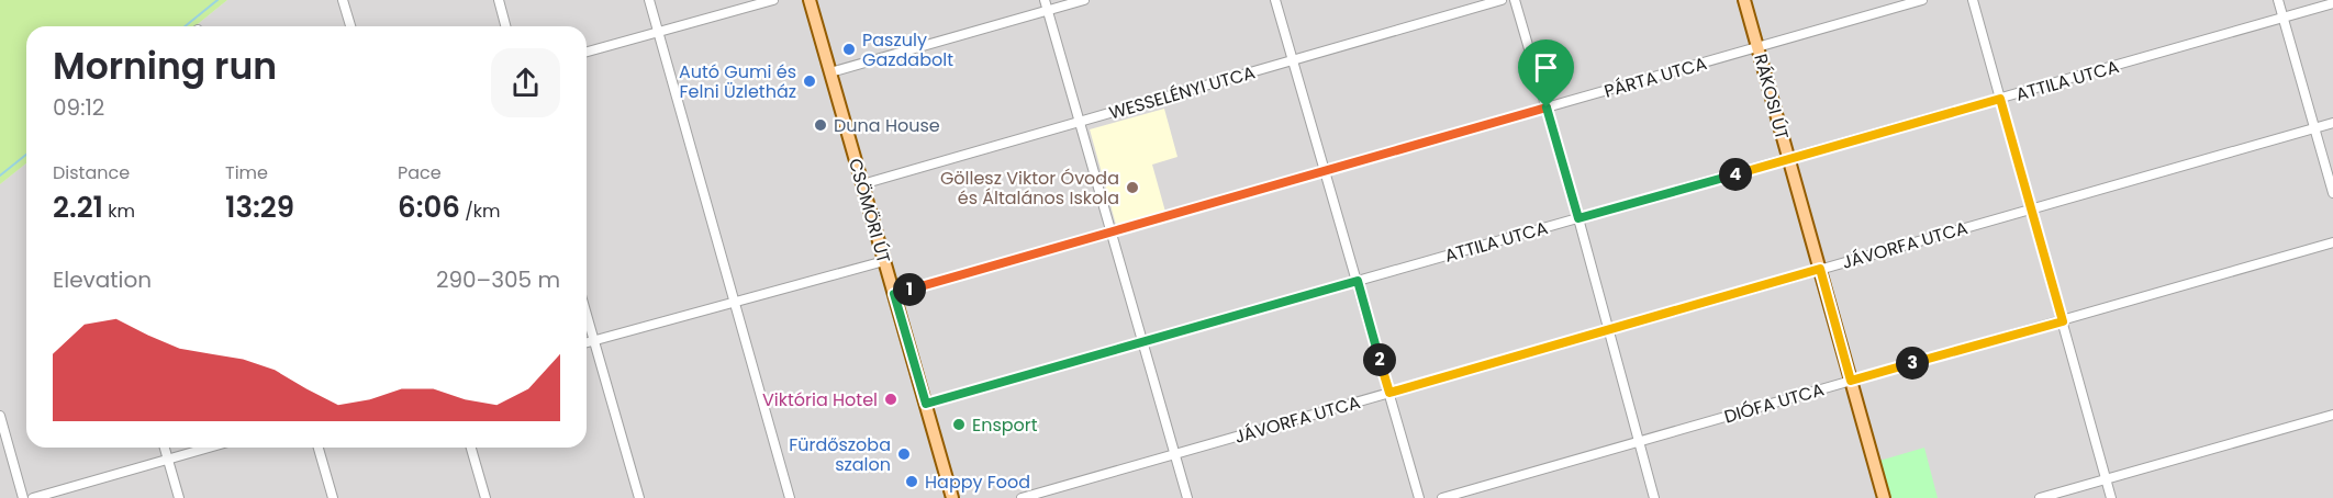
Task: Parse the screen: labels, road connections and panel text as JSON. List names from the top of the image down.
{
  "streets": {
    "main road": ["RÁKOSI ÚT", "CSÖMÖRI ÚT"],
    "street": [
      "PÁRTA UTCA",
      "ATTILA UTCA",
      "WESSELÉNYI UTCA",
      "JÁVORFA UTCA",
      "DIÓFA UTCA"
    ]
  },
  "crossings": [
    ["PÁRTA UTCA", "RÁKOSI ÚT"],
    ["PÁRTA UTCA", "CSÖMÖRI ÚT"],
    ["ATTILA UTCA", "RÁKOSI ÚT"],
    ["ATTILA UTCA", "CSÖMÖRI ÚT"],
    ["WESSELÉNYI UTCA", "CSÖMÖRI ÚT"],
    ["RÁKOSI ÚT", "JÁVORFA UTCA"],
    ["RÁKOSI ÚT", "DIÓFA UTCA"]
  ],
  "places": [
    "Paszuly Gazdabolt",
    "Autó Gumi és Felni Üzletház",
    "Duna House",
    "Göllesz Viktor Óvoda és Általános Iskola",
    "Viktória Hotel",
    "Ensport",
    "Fürdőszoba szalon",
    "Happy Food"
  ],
  "page": {
    "heading": ["Morning run", "09:12"],
    "stats": [
      ["Distance", "2.21 km"],
      ["Time", "13:29"],
      ["Pace", "6:06 /km"]
    ],
    "pins": [
      "4",
      "1",
      "2",
      "3"
    ],
    "chart": ["Elevation", "290–305 m"]
  }
}
